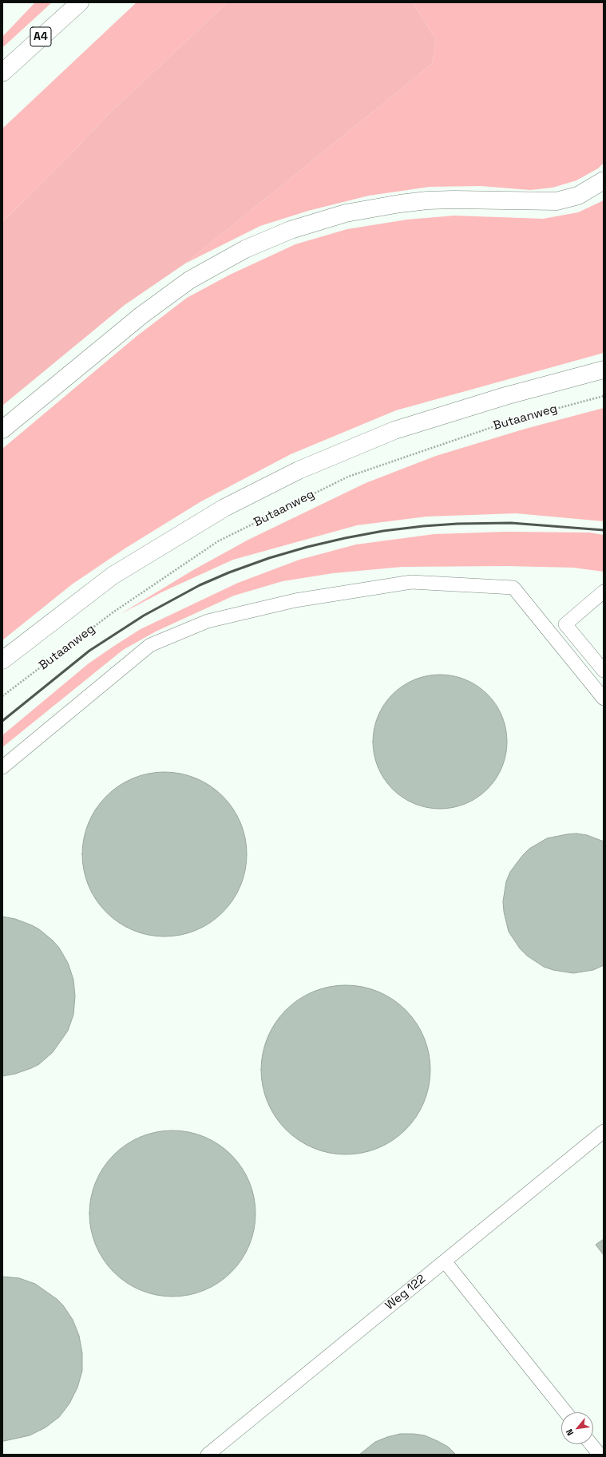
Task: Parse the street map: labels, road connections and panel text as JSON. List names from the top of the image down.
{
  "streets": {
    "main road": ["A4"],
    "lane": ["Weg 122"],
    "path": ["Butaanweg"]
  },
  "north": "bottom left"
}
